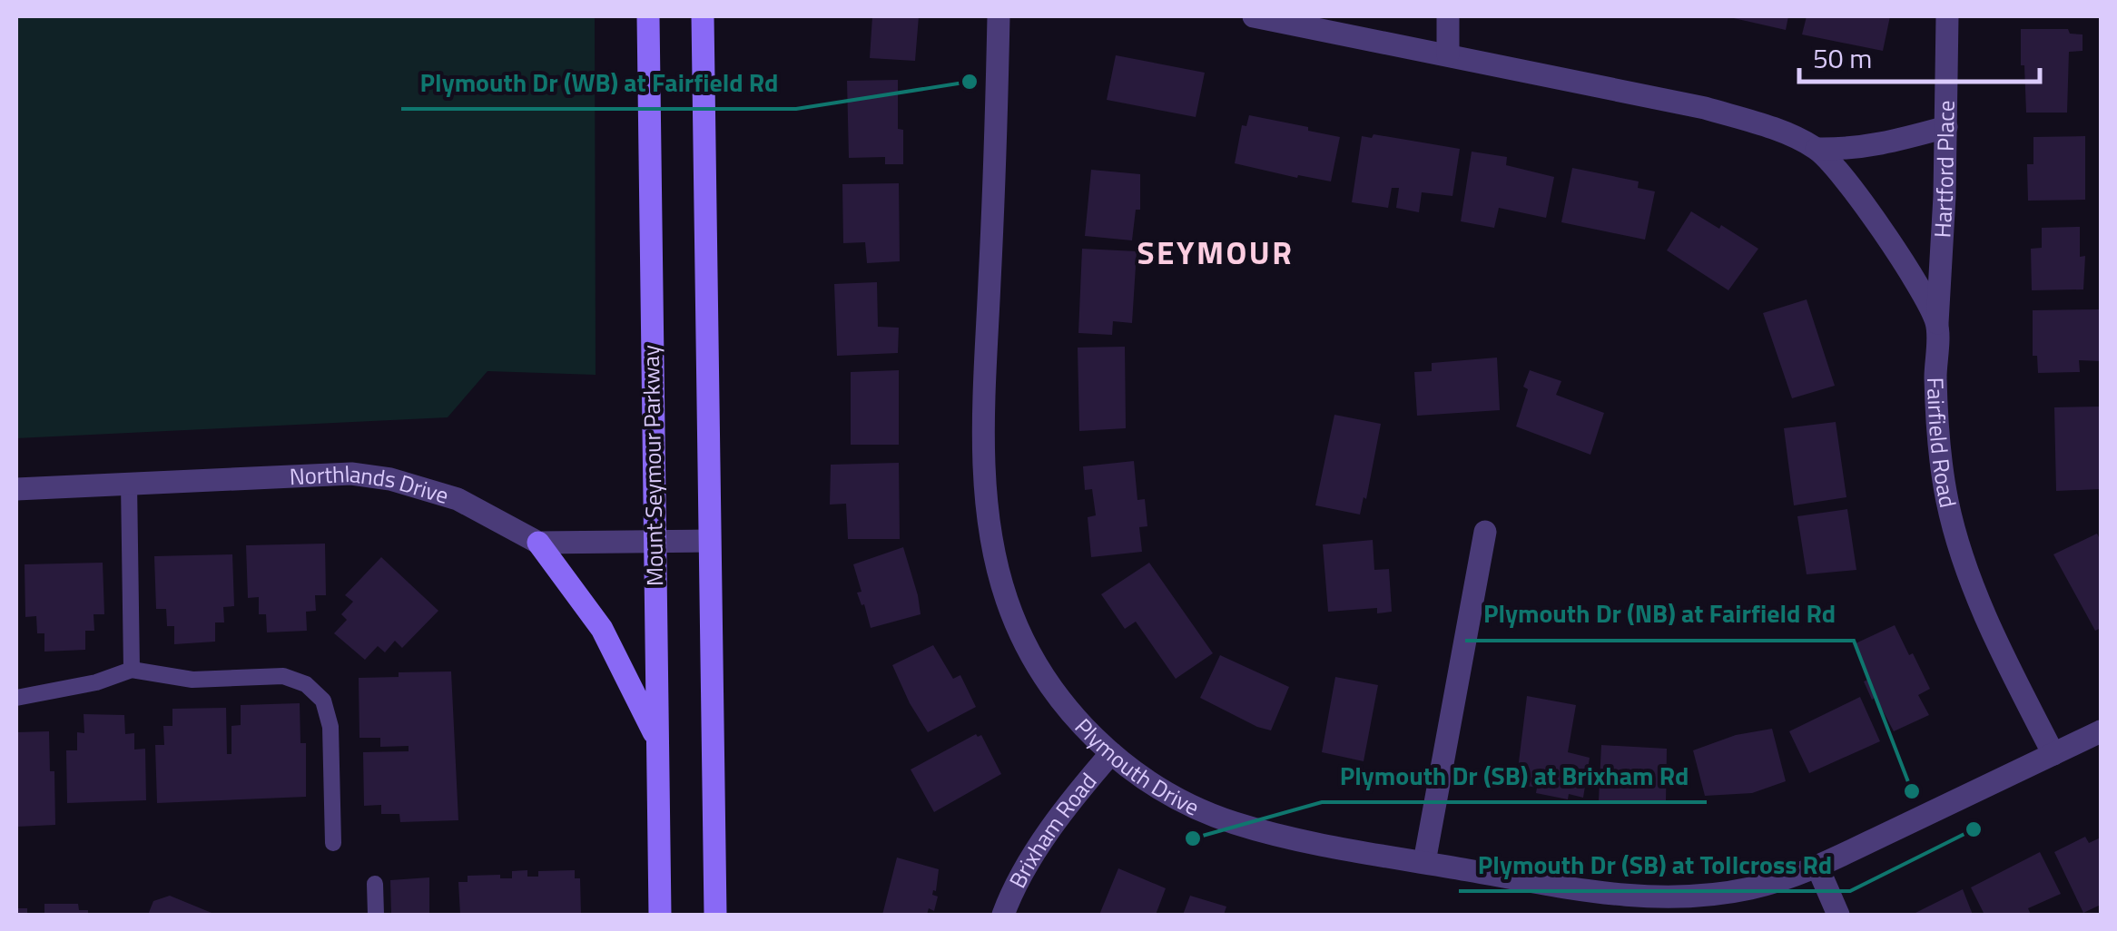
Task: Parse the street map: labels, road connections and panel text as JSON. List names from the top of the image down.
{
  "streets": {
    "main road": ["Mount Seymour Parkway"],
    "street": [
      "Hartford Place",
      "Fairfield Road",
      "Northlands Drive",
      "Plymouth Drive",
      "Brixham Road"
    ]
  },
  "crossings": [
    ["Hartford Place", "Fairfield Road"],
    ["Fairfield Road", "Plymouth Drive"],
    ["Mount Seymour Parkway", "Northlands Drive"],
    ["Plymouth Drive", "Brixham Road"]
  ],
  "districts": ["SEYMOUR"],
  "places": [
    "Plymouth Dr (WB) at Fairfield Rd",
    "Plymouth Dr (NB) at Fairfield Rd",
    "Plymouth Dr (SB) at Tollcross Rd",
    "Plymouth Dr (SB) at Brixham Rd"
  ],
  "scale_bar": "50 m"
}
